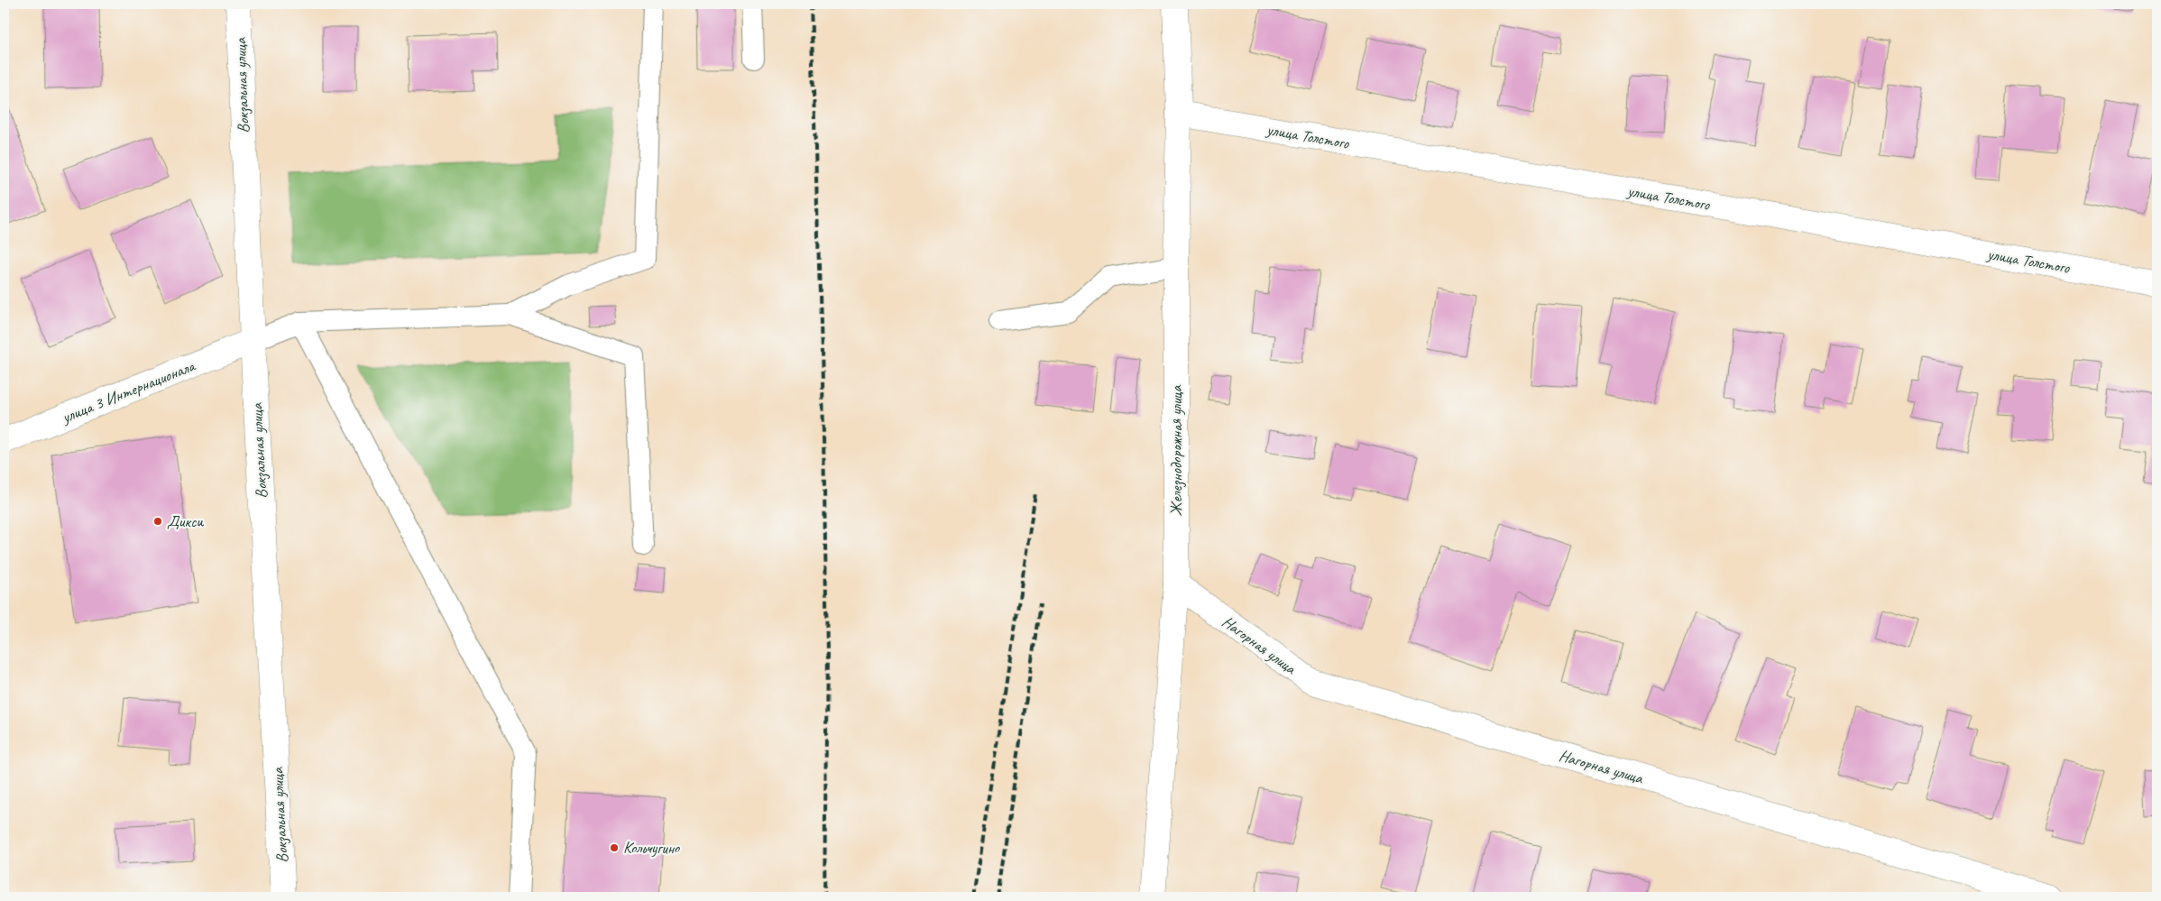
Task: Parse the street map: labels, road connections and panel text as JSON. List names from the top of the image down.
{
  "streets": {
    "street": [
      "Вокзальная улица",
      "улица Толстого",
      "улица 3 Интернационала",
      "Железнодорожная улица",
      "Нагорная улица"
    ]
  },
  "crossings": [
    ["Вокзальная улица", "улица 3 Интернационала"],
    ["улица Толстого", "Железнодорожная улица"],
    ["Железнодорожная улица", "Нагорная улица"]
  ],
  "places": ["Дикси", "Кольчугино"]
}
